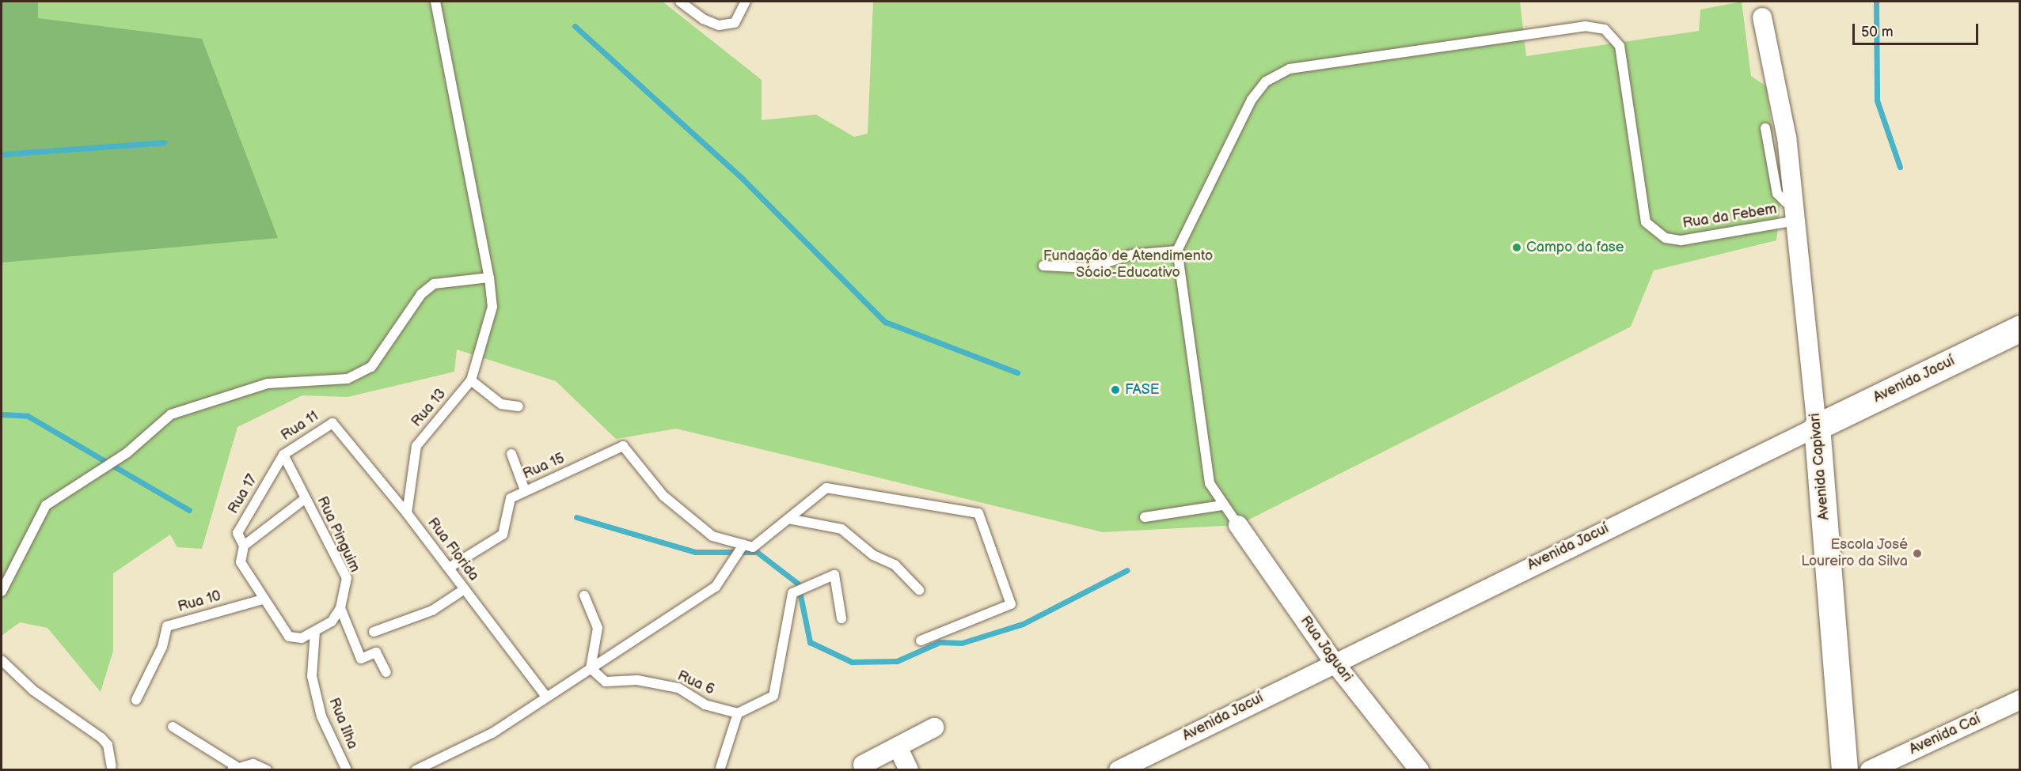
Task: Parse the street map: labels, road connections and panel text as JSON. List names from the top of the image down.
{
  "streets": {
    "street": [
      "Avenida Jacuí",
      "Avenida Capivari",
      "Rua Jaguari",
      "Avenida Caí"
    ],
    "lane": [
      "Rua da Febem",
      "Rua 13",
      "Rua 11",
      "Rua 15",
      "Rua 17",
      "Rua Pinguim",
      "Rua Florida",
      "Rua 10",
      "Rua 6",
      "Rua Ilha"
    ]
  },
  "crossings": [
    ["Rua da Febem", "Avenida Capivari"],
    ["Avenida Jacuí", "Avenida Capivari"],
    ["Avenida Jacuí", "Rua Jaguari"],
    ["Rua 13", "Rua Florida"],
    ["Rua 11", "Rua 17"],
    ["Rua 11", "Rua Pinguim"],
    ["Rua 11", "Rua Florida"],
    ["Rua 15", "Rua Florida"],
    ["Rua 17", "Rua Pinguim"],
    ["Rua 17", "Rua 10"],
    ["Rua Pinguim", "Rua 10"],
    ["Rua Pinguim", "Rua Ilha"]
  ],
  "parks": ["Fundação de Atendimento Sócio-Educativo"],
  "places": ["Campo da fase", "FASE", "Escola José Loureiro da Silva"],
  "scale_bar": "50 m"
}
